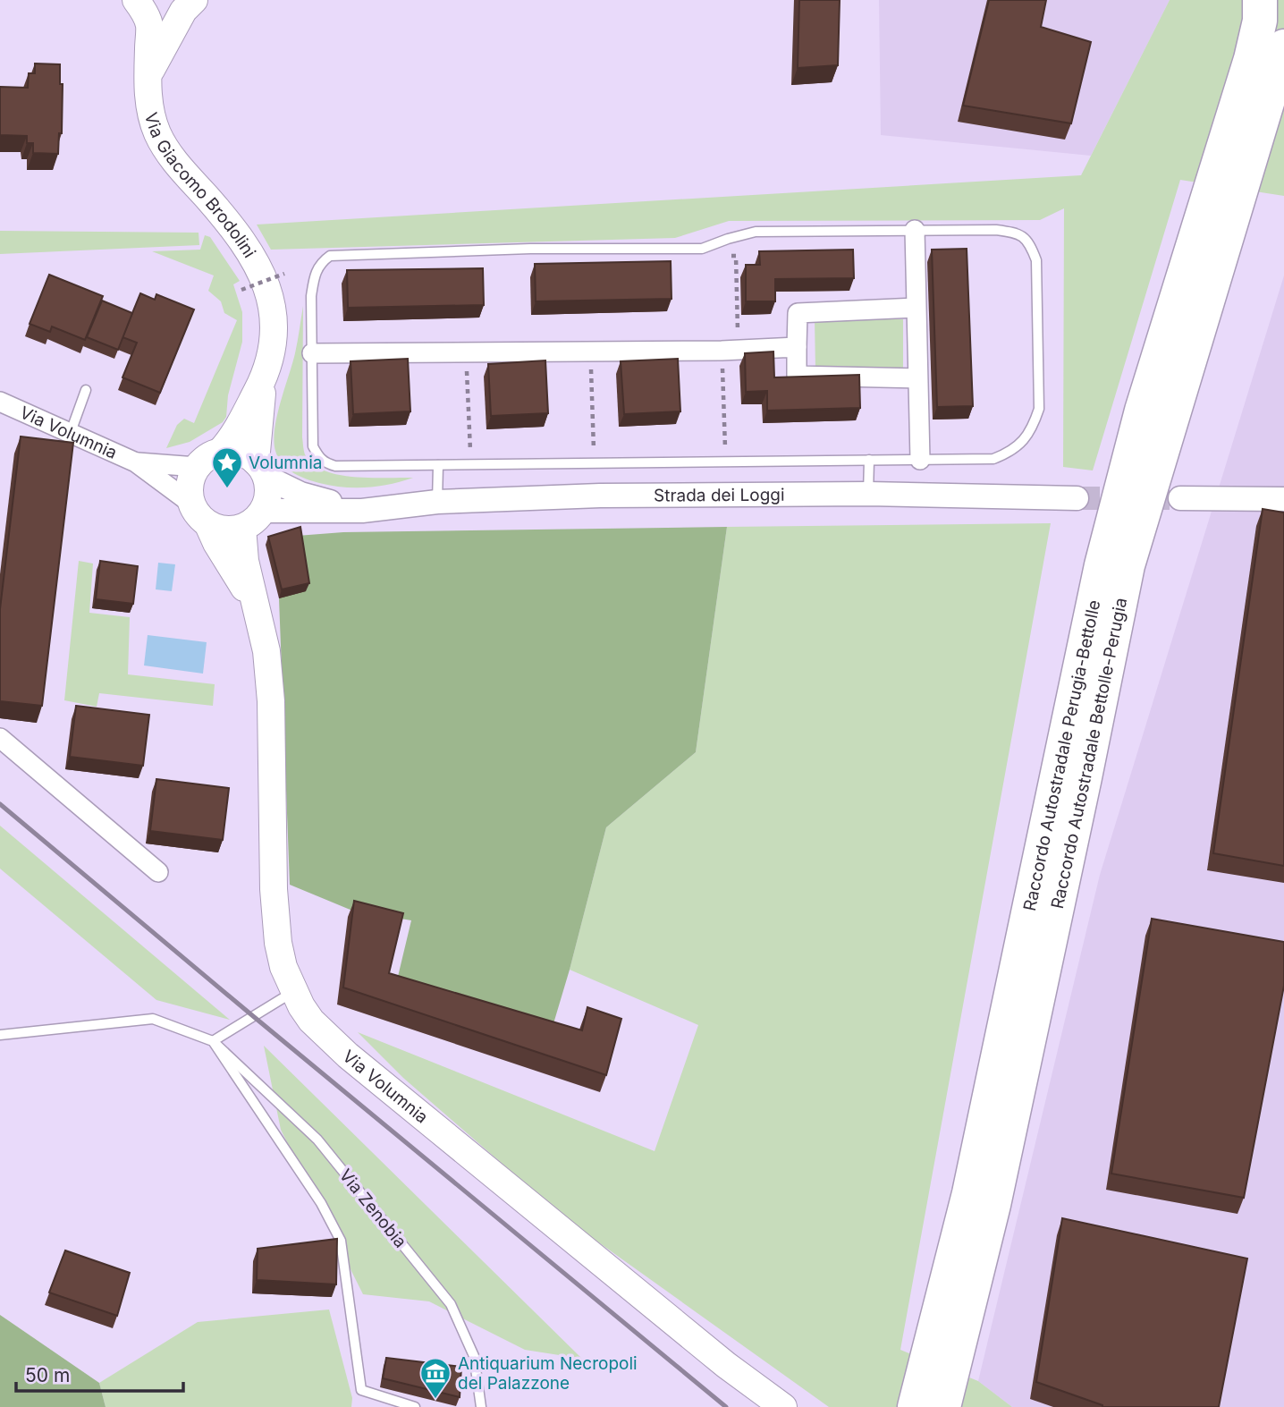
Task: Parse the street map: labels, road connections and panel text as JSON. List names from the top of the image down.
{
  "streets": {
    "highway": ["Raccordo Autostradale Bettolle-Perugia", "Raccordo Autostradale Perugia-Bettolle"],
    "main road": ["Via Giacomo Brodolini", "Via Volumnia"],
    "street": ["Strada dei Loggi"],
    "lane": ["Via Zenobia"]
  },
  "crossings": [
    ["Via Giacomo Brodolini", "Via Volumnia"],
    ["Via Giacomo Brodolini", "Strada dei Loggi"],
    ["Via Volumnia", "Strada dei Loggi"],
    ["Raccordo Autostradale Bettolle-Perugia", "Raccordo Autostradale Perugia-Bettolle"]
  ],
  "places": {
    "place": ["Volumnia"],
    "museum": ["Antiquarium Necropoli del Palazzone"]
  },
  "scale_bar": "50 m"
}
